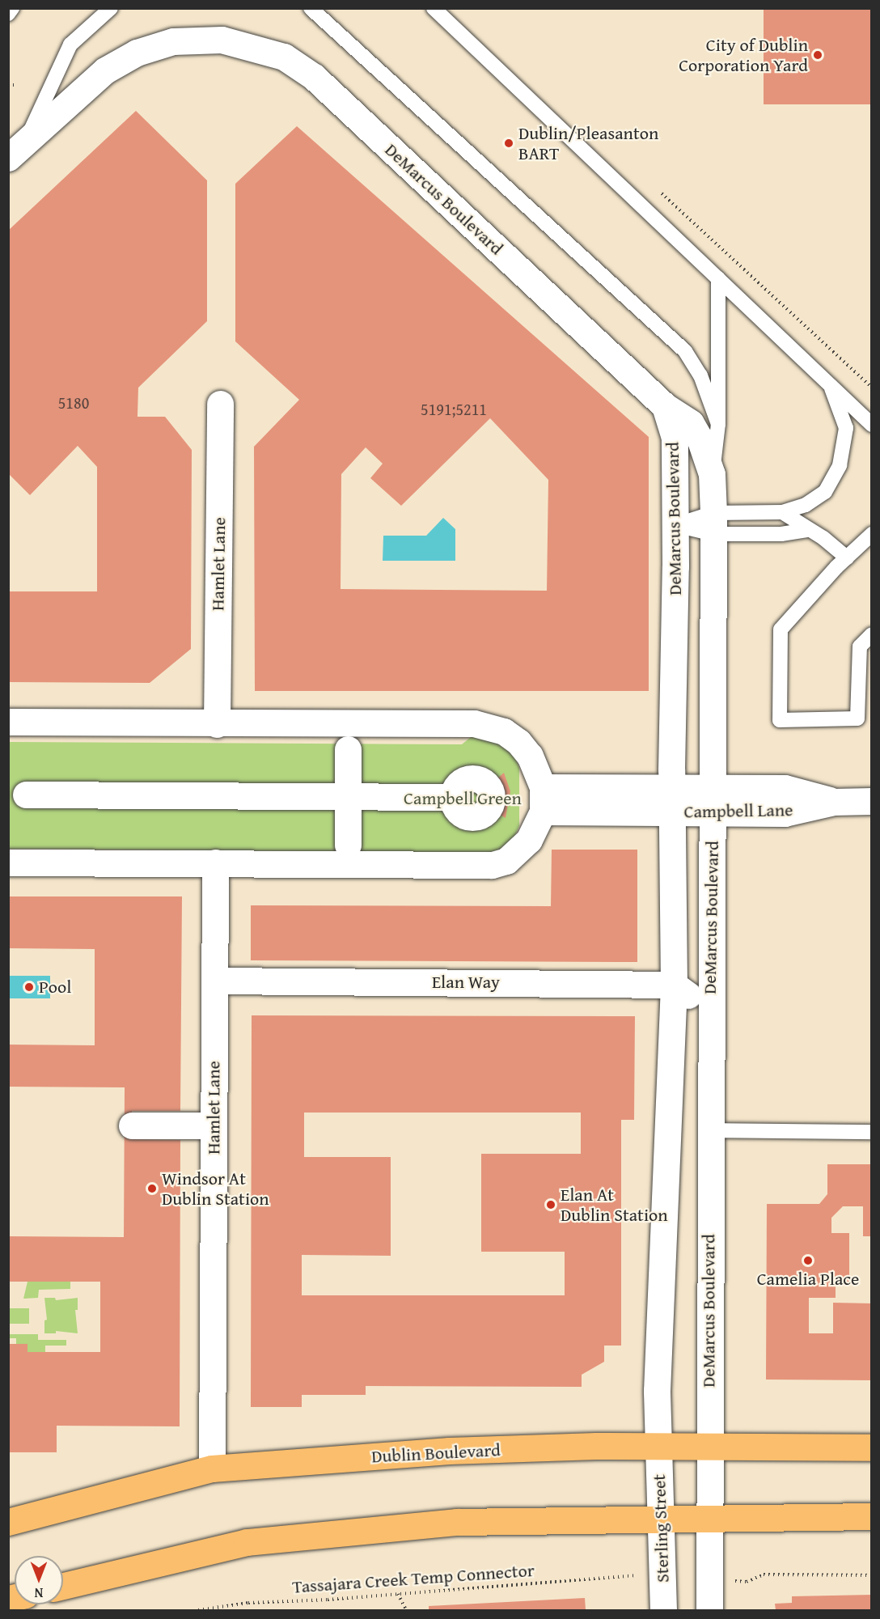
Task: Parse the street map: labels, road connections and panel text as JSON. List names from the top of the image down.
{
  "streets": {
    "main road": ["Dublin Boulevard"],
    "street": [
      "DeMarcus Boulevard",
      "Hamlet Lane",
      "Campbell Lane",
      "Elan Way",
      "Sterling Street"
    ],
    "path": ["Tassajara Creek Temp Connector"]
  },
  "crossings": [
    ["DeMarcus Boulevard", "Campbell Lane"],
    ["DeMarcus Boulevard", "Elan Way"],
    ["DeMarcus Boulevard", "Dublin Boulevard"],
    ["DeMarcus Boulevard", "Sterling Street"],
    ["Hamlet Lane", "Elan Way"],
    ["Hamlet Lane", "Dublin Boulevard"],
    ["Dublin Boulevard", "Sterling Street"]
  ],
  "parks": ["Campbell Green"],
  "places": [
    "City of Dublin Corporation Yard",
    "Dublin/Pleasanton BART",
    "Pool",
    "Windsor At Dublin Station",
    "Elan At Dublin Station",
    "Camelia Place"
  ],
  "house_numbers": ["5180", "5191;5211"],
  "north": "bottom"
}
